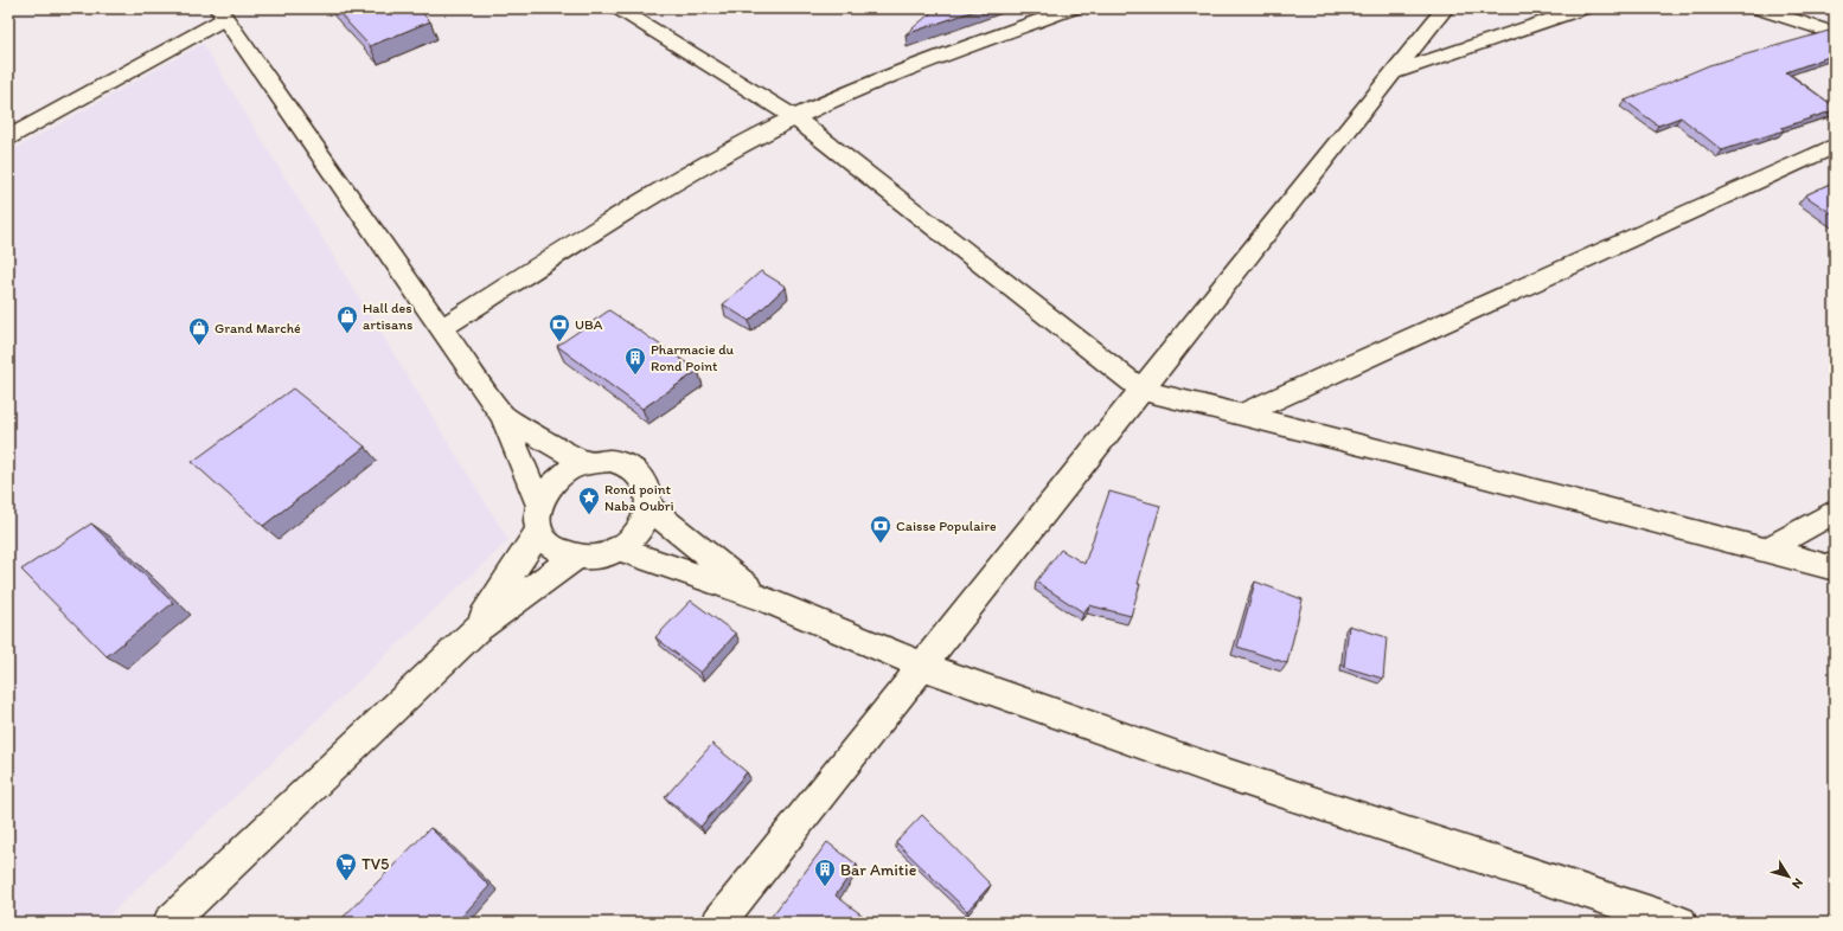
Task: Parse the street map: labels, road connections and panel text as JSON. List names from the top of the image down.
{
  "places": {
    "shop": ["Hall des artisans", "Grand Marché"],
    "bank": ["UBA", "Caisse Populaire"],
    "building": ["Pharmacie du Rond Point", "Bar Amitie"],
    "place": ["Rond point Naba Oubri"],
    "supermarket": ["TV5"]
  },
  "north": "bottom right"
}
